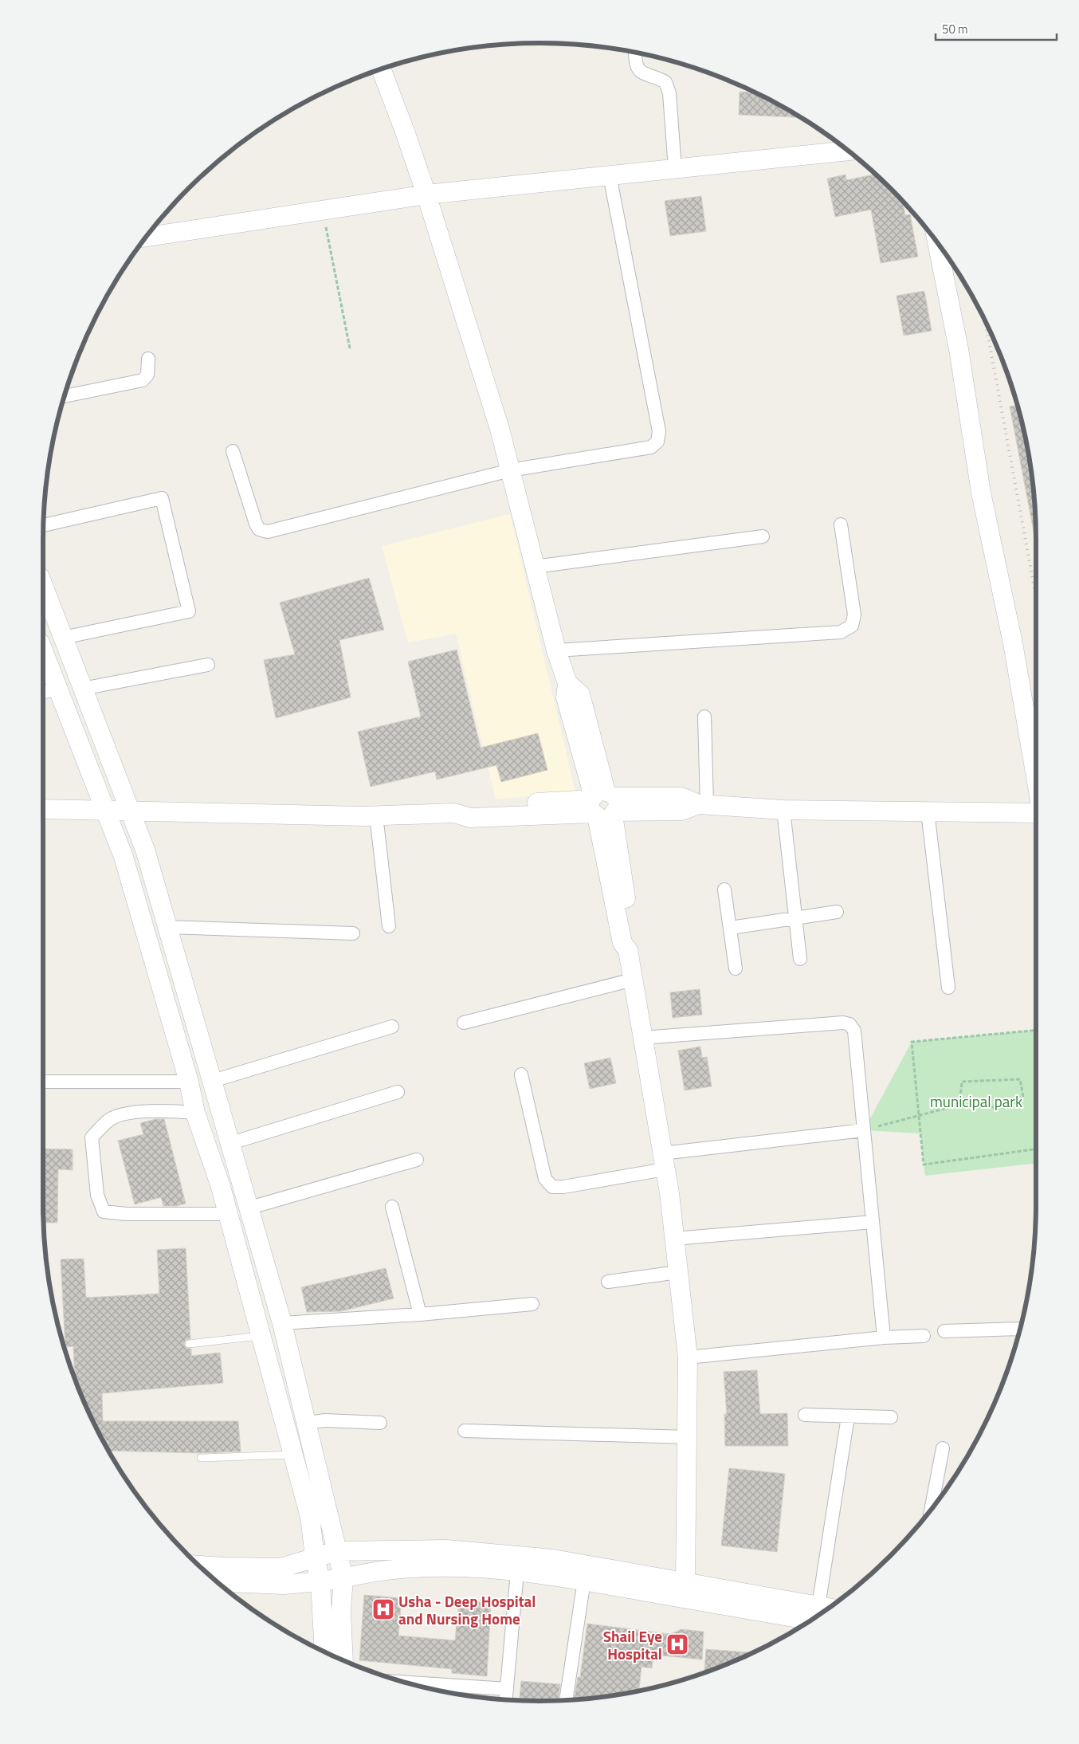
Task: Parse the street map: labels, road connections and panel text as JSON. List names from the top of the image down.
{
  "parks": ["municipal park"],
  "places": {
    "hospital": ["Usha - Deep Hospital and Nursing Home", "Shail Eye Hospital"]
  },
  "scale_bar": "50 m"
}
